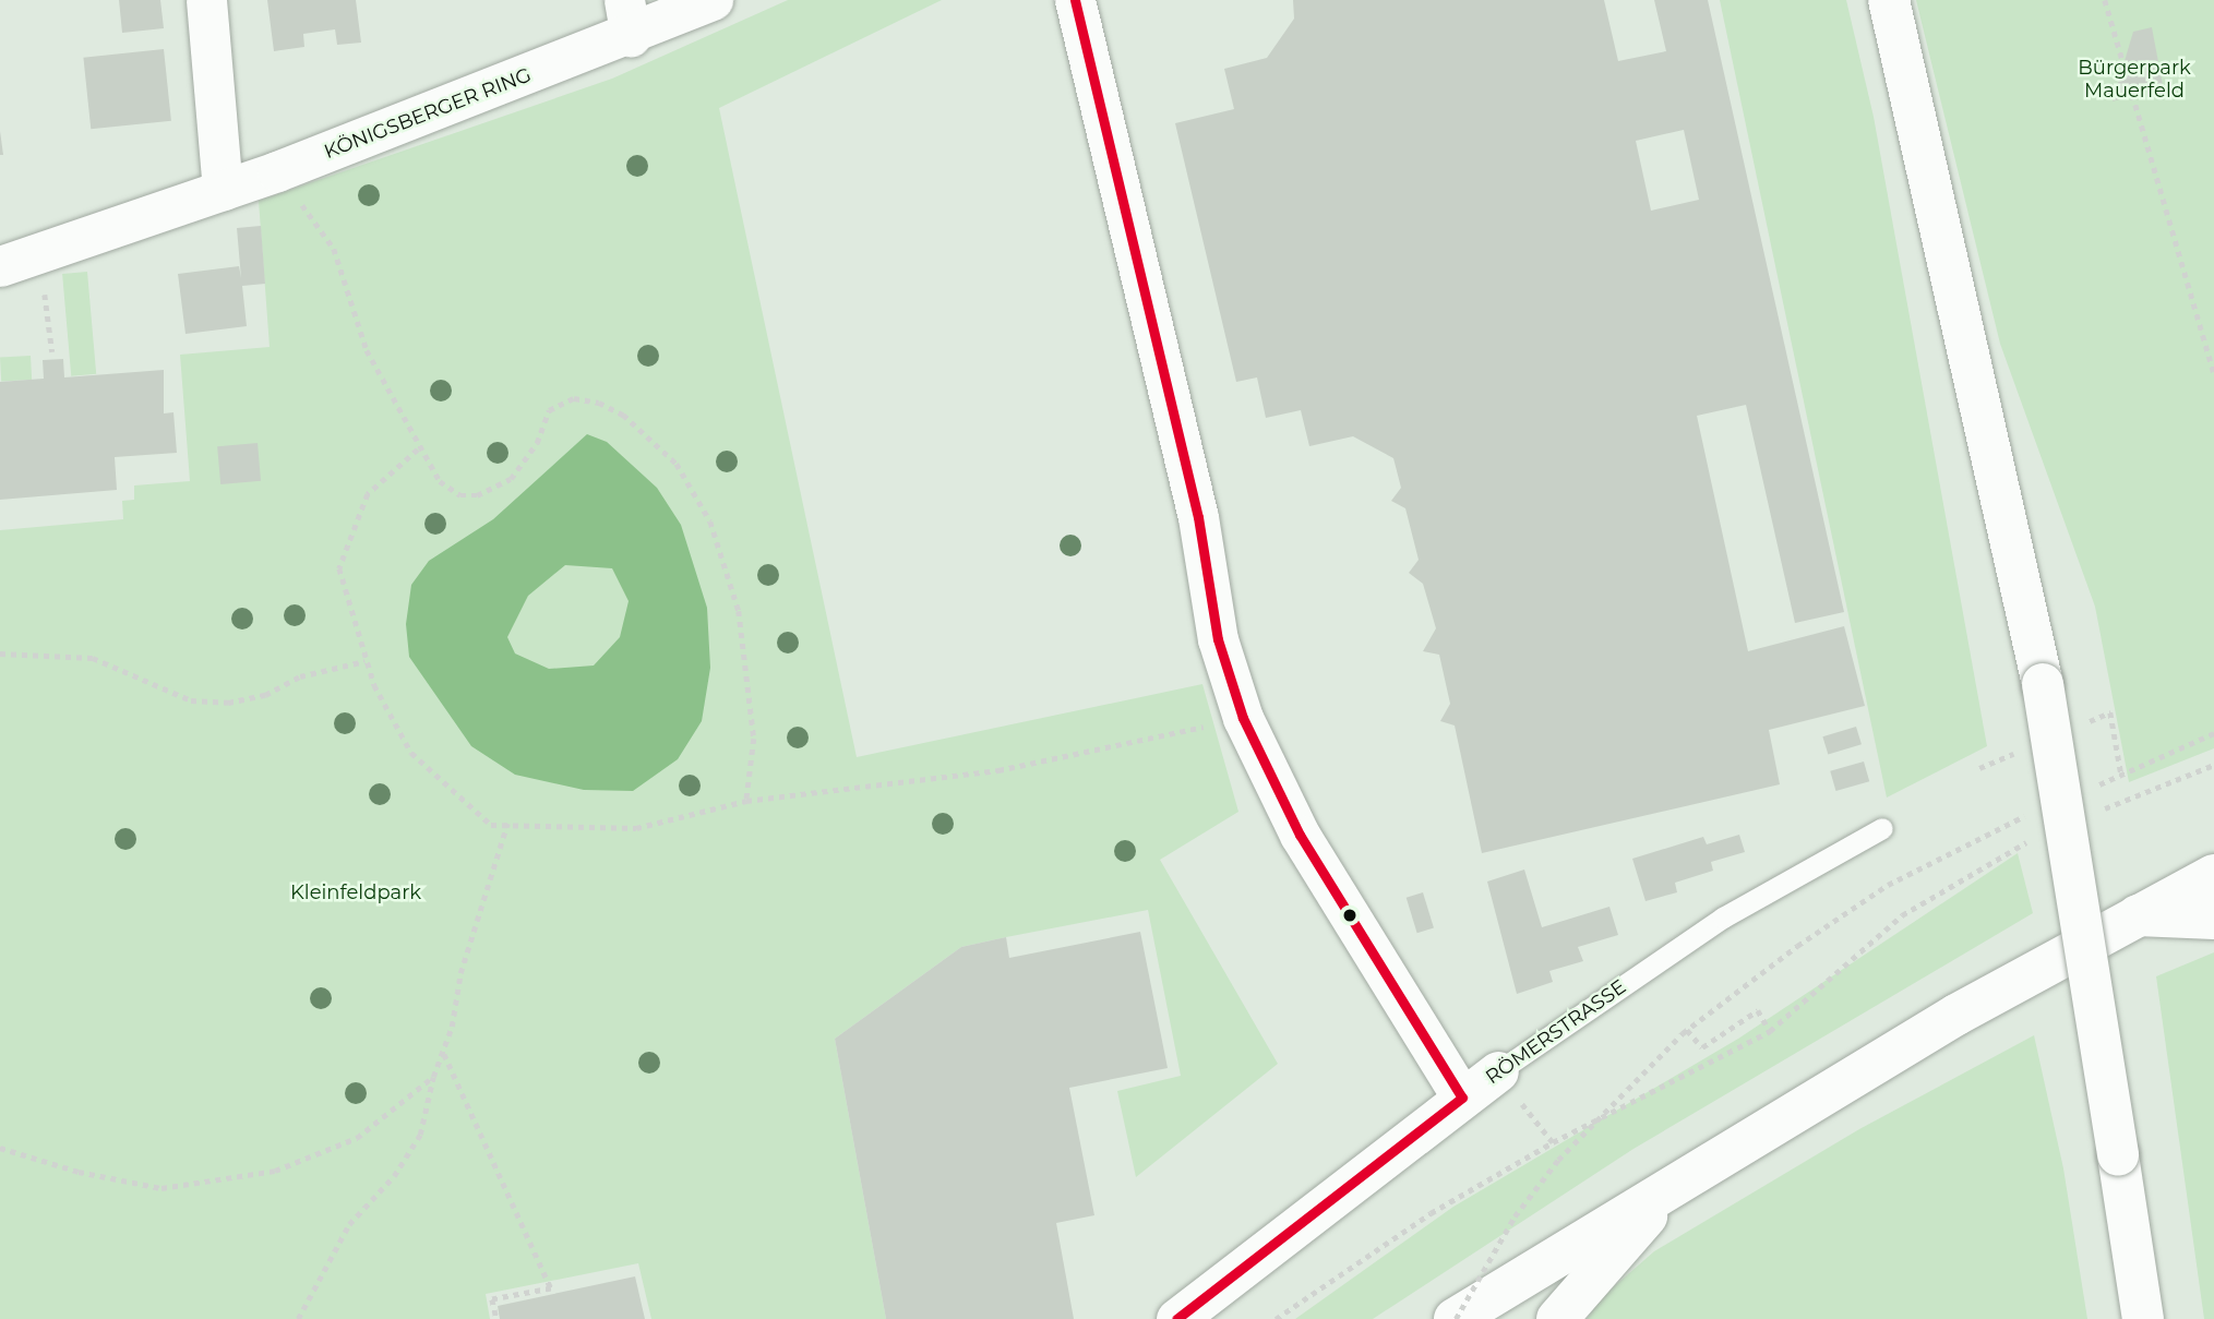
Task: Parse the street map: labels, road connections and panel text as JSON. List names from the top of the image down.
{
  "streets": {
    "street": ["KÖNIGSBERGER RING", "RÖMERSTRASSE"]
  },
  "parks": ["Bürgerpark Mauerfeld", "Kleinfeldpark"]
}
